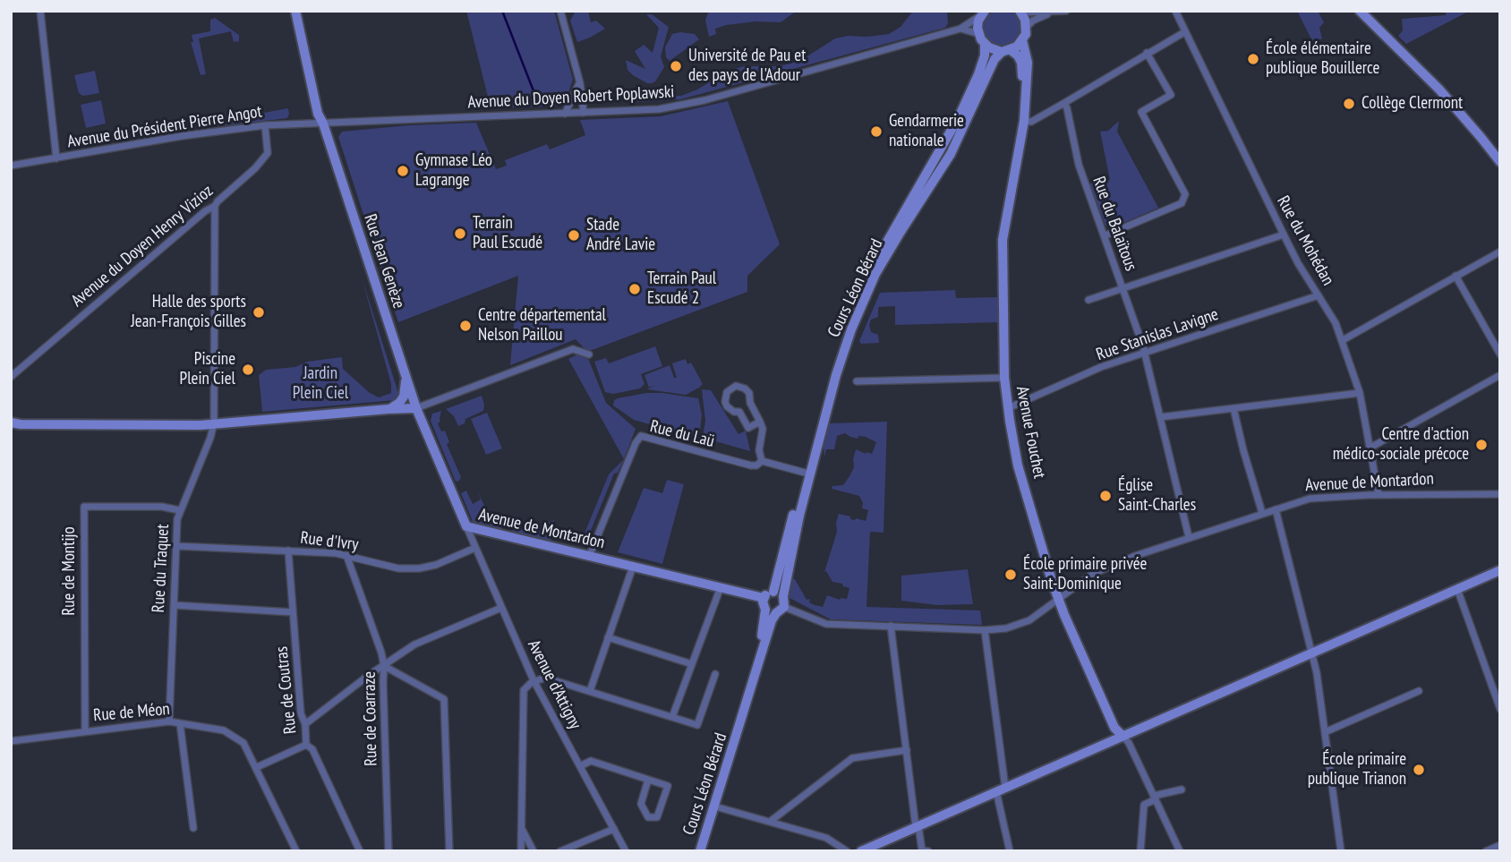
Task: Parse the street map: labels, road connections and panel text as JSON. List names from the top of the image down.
{
  "streets": {
    "street": [
      "Avenue du Doyen Robert Poplawski",
      "Avenue du Président Pierre Angot",
      "Rue du Balaïtous",
      "Rue du Mohédan",
      "Avenue du Doyen Henry Vizioz",
      "Rue Jean Genèze",
      "Cours Léon Bérard",
      "Rue Stanislas Lavigne",
      "Avenue Fouchet",
      "Rue du Laü",
      "Avenue de Montardon",
      "Rue d'Ivry",
      "Rue du Traquet",
      "Rue de Montijo",
      "Avenue d'Attigny",
      "Rue de Coutras",
      "Rue de Méon",
      "Rue de Coarraze"
    ]
  },
  "crossings": [
    ["Avenue du Doyen Robert Poplawski", "Avenue du Président Pierre Angot"],
    ["Avenue du Doyen Robert Poplawski", "Rue Jean Genèze"],
    ["Avenue du Président Pierre Angot", "Avenue du Doyen Henry Vizioz"],
    ["Avenue du Président Pierre Angot", "Rue Jean Genèze"],
    ["Rue du Balaïtous", "Rue Stanislas Lavigne"],
    ["Rue du Balaïtous", "Avenue de Montardon"],
    ["Rue du Mohédan", "Rue Stanislas Lavigne"],
    ["Rue du Mohédan", "Avenue de Montardon"],
    ["Avenue du Doyen Henry Vizioz", "Rue du Traquet"],
    ["Rue Jean Genèze", "Avenue de Montardon"],
    ["Cours Léon Bérard", "Avenue Fouchet"],
    ["Cours Léon Bérard", "Rue du Laü"],
    ["Cours Léon Bérard", "Avenue de Montardon"],
    ["Rue Stanislas Lavigne", "Avenue Fouchet"],
    ["Avenue Fouchet", "Avenue de Montardon"],
    ["Rue du Laü", "Avenue de Montardon"],
    ["Avenue de Montardon", "Avenue d'Attigny"],
    ["Rue d'Ivry", "Rue du Traquet"],
    ["Rue d'Ivry", "Avenue d'Attigny"],
    ["Rue d'Ivry", "Rue de Coutras"],
    ["Rue d'Ivry", "Rue de Coarraze"],
    ["Rue du Traquet", "Rue de Montijo"],
    ["Rue du Traquet", "Rue de Méon"],
    ["Rue de Montijo", "Rue de Méon"]
  ],
  "parks": ["Jardin Plein Ciel"],
  "places": [
    "École élémentaire publique Bouillerce",
    "Université de Pau et des pays de l'Adour",
    "Collège Clermont",
    "Gendarmerie nationale",
    "Gymnase Léo Lagrange",
    "Terrain Paul Escudé",
    "Stade André Lavie",
    "Terrain Paul Escudé 2",
    "Halle des sports Jean-François Gilles",
    "Centre départemental Nelson Paillou",
    "Piscine Plein Ciel",
    "Centre d'action médico-sociale précoce",
    "Église Saint-Charles",
    "École primaire privée Saint-Dominique",
    "École primaire publique Trianon"
  ]
}
